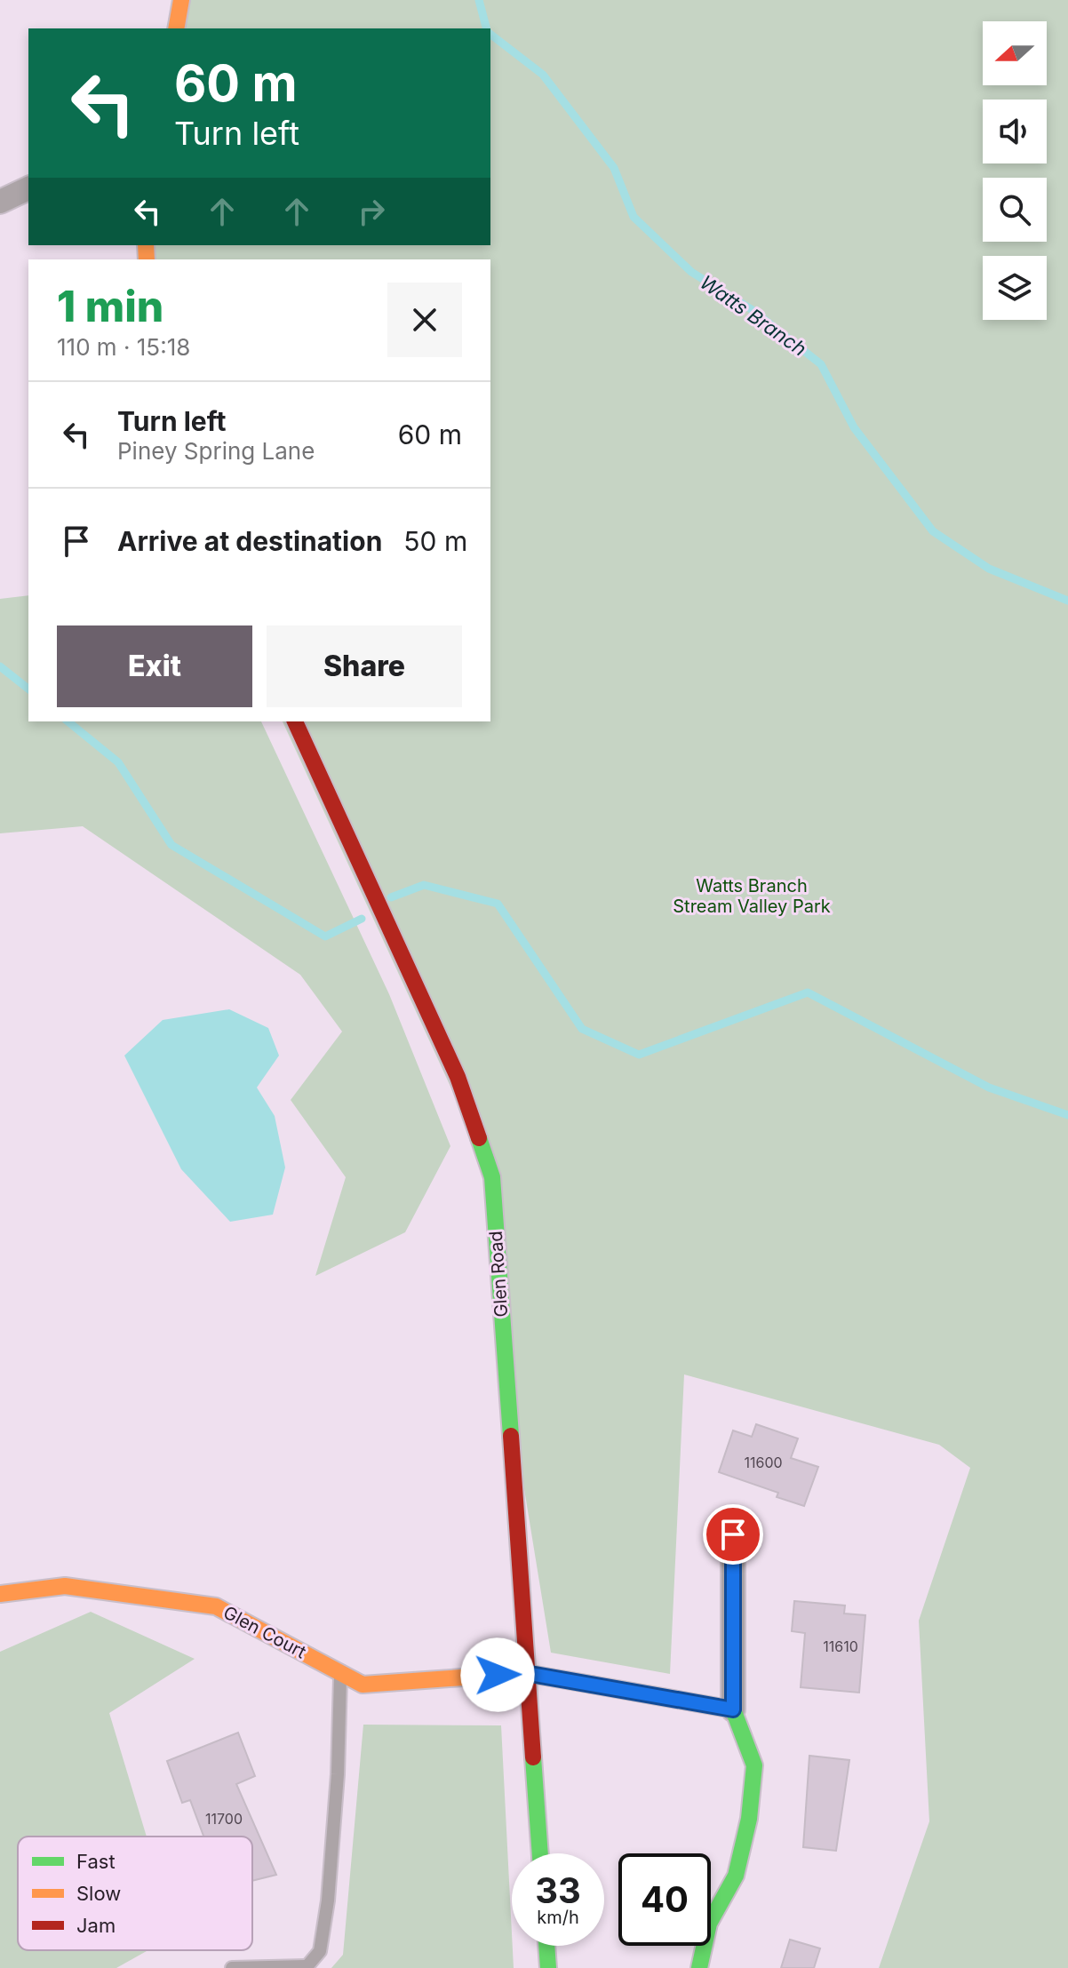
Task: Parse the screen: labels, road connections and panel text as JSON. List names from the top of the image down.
{
  "streets": {
    "main road": ["Glen Road", "Glen Court"]
  },
  "crossings": [
    ["Glen Road", "Glen Court"]
  ],
  "water": ["Watts Branch"],
  "parks": ["Watts Branch Stream Valley Park"],
  "house_numbers": ["11600", "11610", "11700"],
  "legend": ["Fast", "Slow", "Jam"],
  "north": "left",
  "page": {
    "turn": ["60 m", "Turn left"],
    "heading": ["1 min", "110 m · 15:18"],
    "list": [
      {
        "name": "Turn left",
        "note": "Piney Spring Lane",
        "value": "60 m"
      },
      {
        "name": "Arrive at destination",
        "value": "50 m"
      }
    ],
    "buttons": ["Exit", "Share"],
    "speed": "33 km/h",
    "limit": "40"
  }
}
